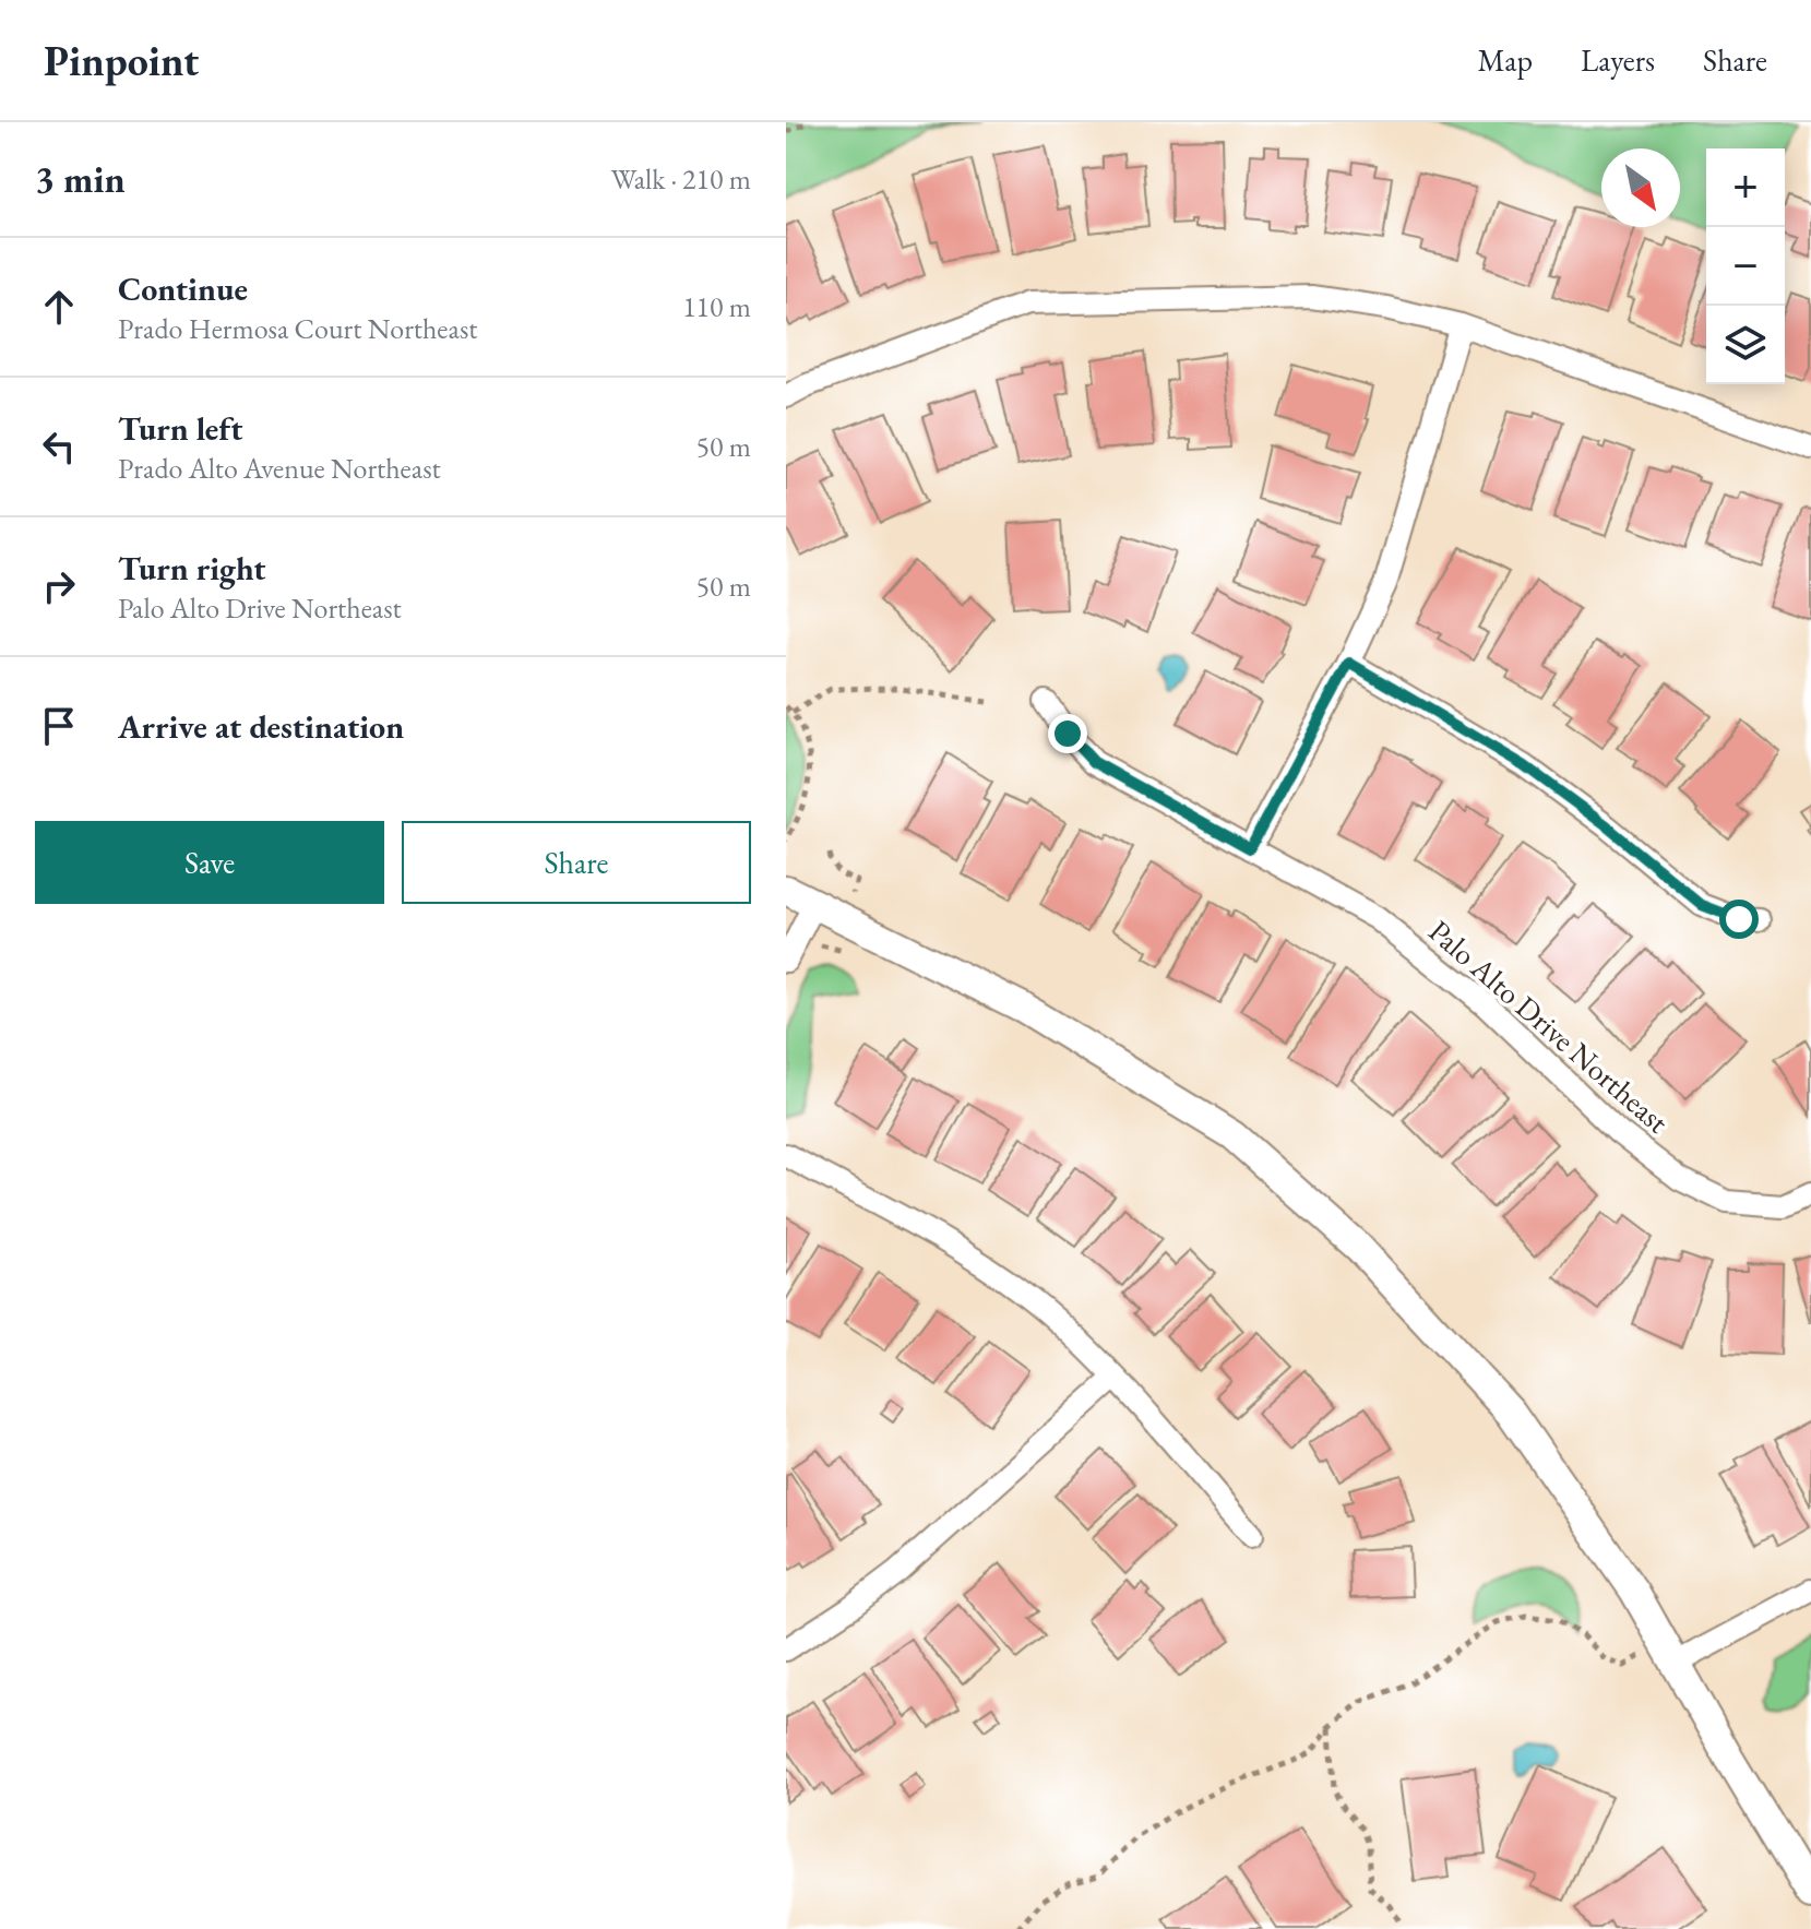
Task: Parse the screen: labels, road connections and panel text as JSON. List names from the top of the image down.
{
  "streets": {
    "street": ["Palo Alto Drive Northeast"]
  },
  "north": "bottom right",
  "page": {
    "header": "Pinpoint",
    "nav": ["Map", "Layers", "Share"],
    "heading": ["3 min", "Walk · 210 m"],
    "map_buttons": ["+", "−"],
    "list": [
      ["Continue", "Prado Hermosa Court Northeast", "110 m"],
      ["Turn left", "Prado Alto Avenue Northeast", "50 m"],
      ["Turn right", "Palo Alto Drive Northeast", "50 m"],
      "Arrive at destination"
    ],
    "buttons": ["Save", "Share"]
  }
}
